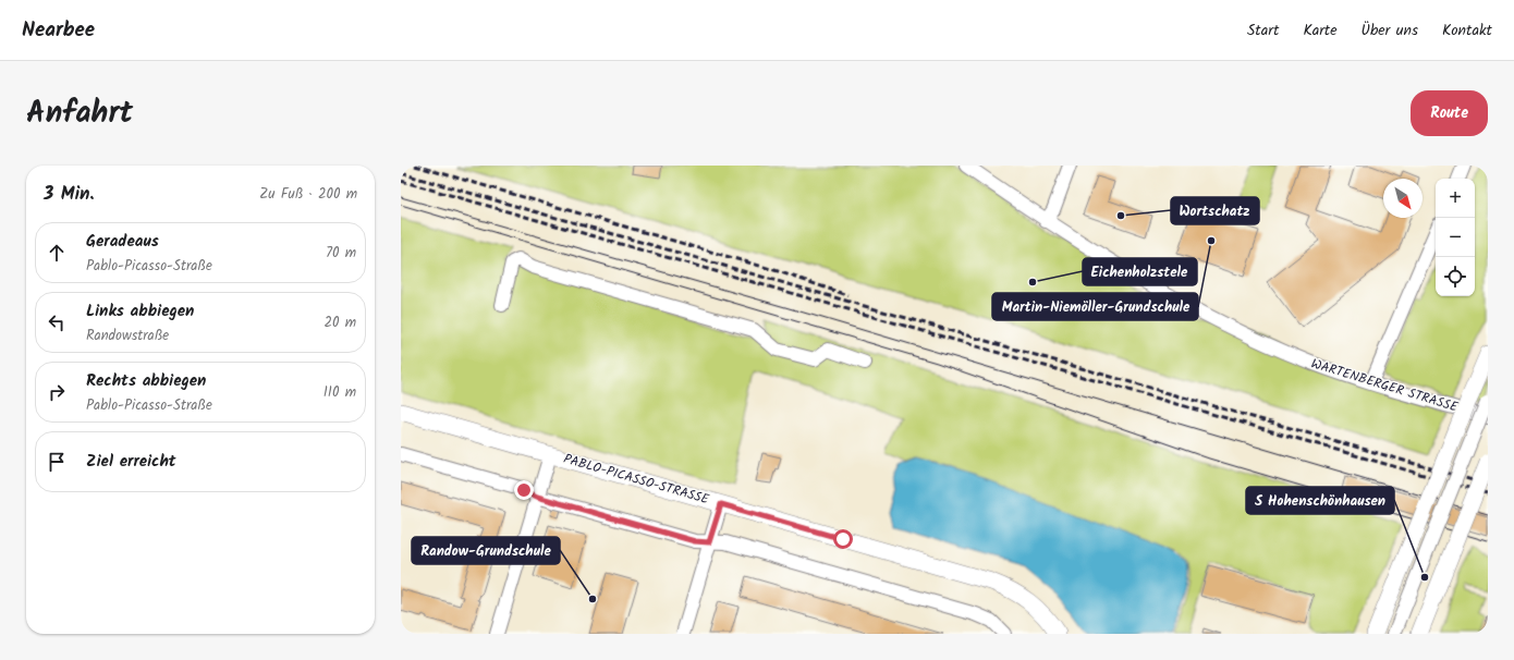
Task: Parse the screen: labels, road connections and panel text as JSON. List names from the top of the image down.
{
  "streets": {
    "main road": ["PABLO-PICASSO-STRASSE"],
    "street": ["WARTENBERGER STRASSE"]
  },
  "places": [
    "Wortschatz",
    "Martin-Niemöller-Grundschule",
    "Eichenholzstele",
    "S Hohenschönhausen",
    "Randow-Grundschule"
  ],
  "north": "bottom right",
  "page": {
    "header": "Nearbee",
    "nav": [
      "Start",
      "Karte",
      "Über uns",
      "Kontakt"
    ],
    "title": "Anfahrt",
    "buttons": "Route",
    "heading": ["3 Min.", "Zu Fuß · 200 m"],
    "map_buttons": ["+", "−"],
    "list": [
      ["Geradeaus", "Pablo-Picasso-Straße", "70 m"],
      ["Links abbiegen", "Randowstraße", "20 m"],
      ["Rechts abbiegen", "Pablo-Picasso-Straße", "110 m"],
      "Ziel erreicht"
    ]
  }
}
